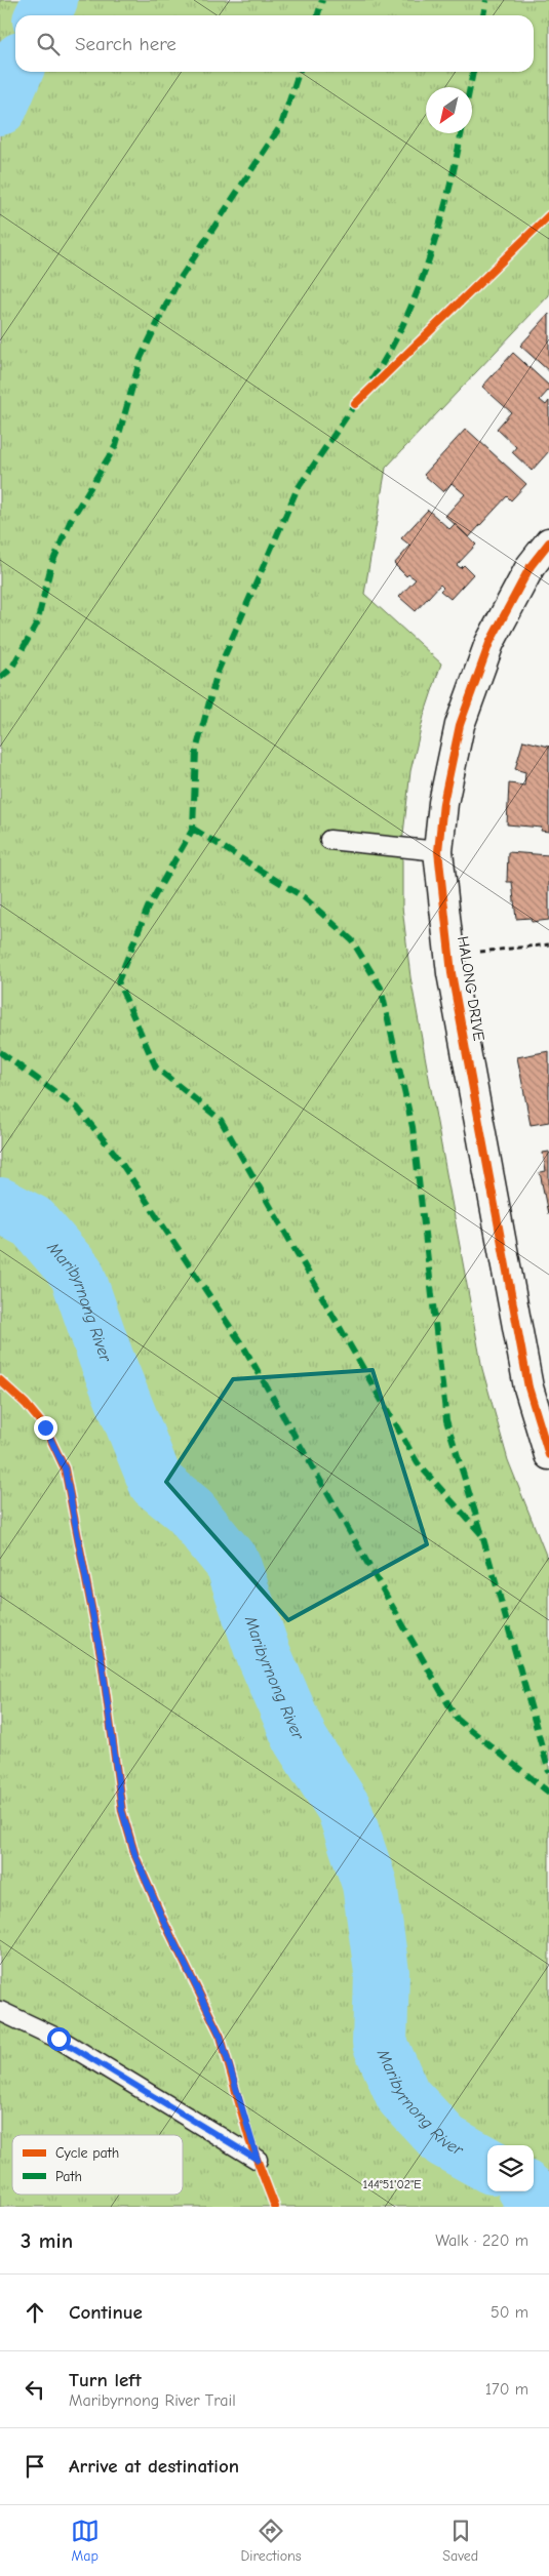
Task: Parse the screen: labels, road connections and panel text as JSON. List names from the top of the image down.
{
  "streets": {
    "street": ["HALONG DRIVE"]
  },
  "water": ["Maribyrnong River"],
  "legend": ["Cycle path", "Path"],
  "north": "bottom left",
  "page": {
    "search": "Search here",
    "heading": ["3 min", "Walk · 220 m"],
    "list": [
      ["Continue", "50 m"],
      ["Turn left", "Maribyrnong River Trail", "170 m"],
      "Arrive at destination"
    ],
    "nav": ["Map", "Directions", "Saved"]
  },
  "coordinates": ["144°51'02\"E"]
}
